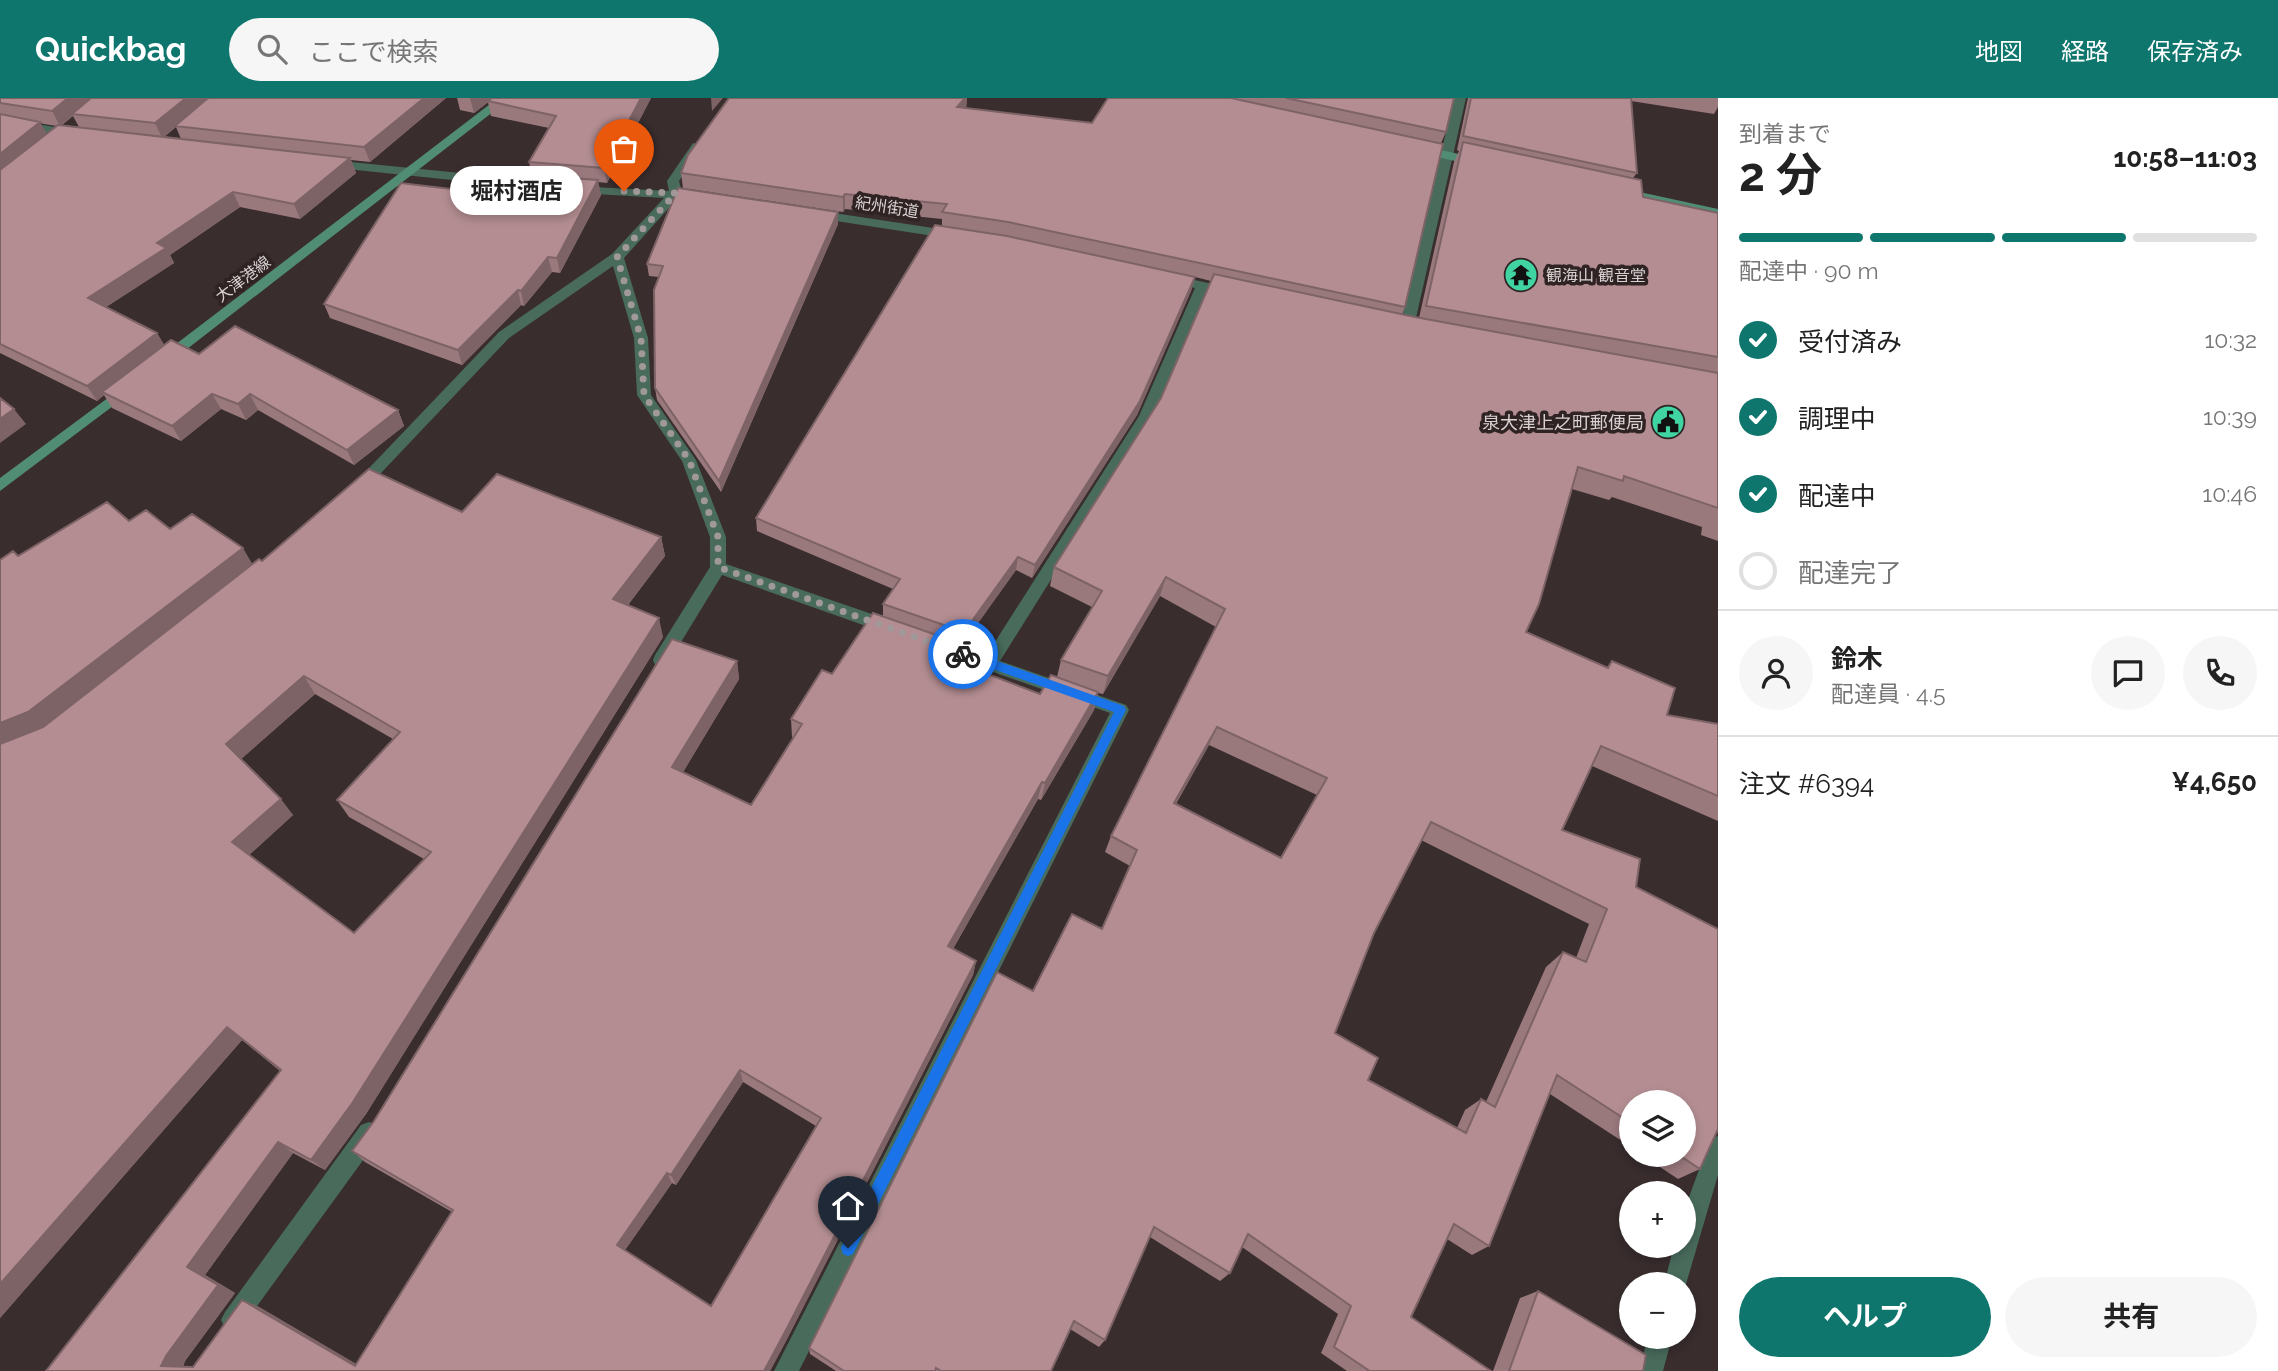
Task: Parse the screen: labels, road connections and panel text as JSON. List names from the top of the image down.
{
  "streets": {
    "main road": ["大津港線"],
    "street": ["紀州街道"]
  },
  "places": {
    "other": ["堀村酒店"],
    "temple": ["観海山 観音堂"],
    "public building": ["泉大津上之町郵便局"]
  },
  "page": {
    "header": "Quickbag",
    "search": "ここで検索",
    "nav": ["地図", "経路", "保存済み"],
    "heading": ["2 分", "到着まで", "10:58–11:03"],
    "panel": [
      "鈴木",
      "配達員 · 4.5",
      "注文 #6394",
      "¥4,650"
    ],
    "bubble": "堀村酒店",
    "bar": "配達中 · 90 m",
    "list": [
      ["受付済み", "10:32"],
      ["調理中", "10:39"],
      ["配達中", "10:46"],
      "配達完了"
    ],
    "map_buttons": ["+", "−"],
    "buttons": ["ヘルプ", "共有"]
  }
}
